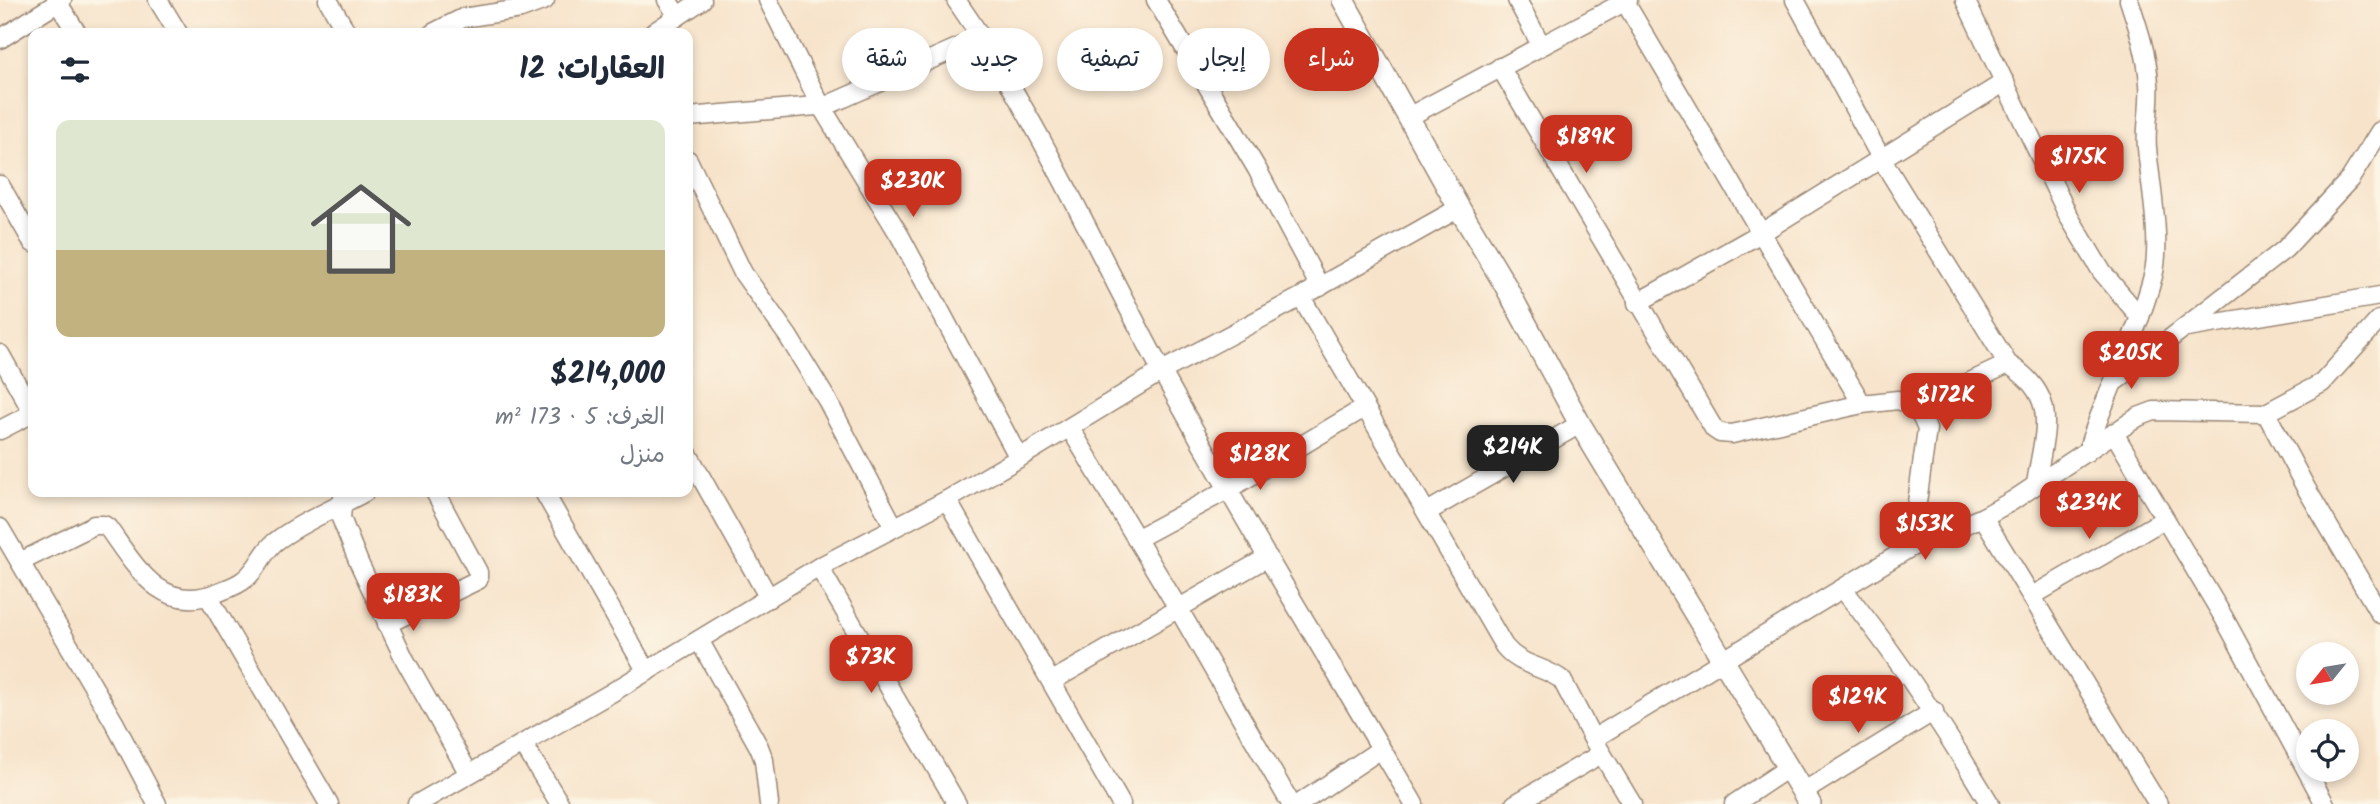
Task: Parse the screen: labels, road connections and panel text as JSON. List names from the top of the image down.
{
  "north": "bottom left",
  "page": {
    "chip": [
      "شراء",
      "إيجار",
      "تصفية",
      "جديد",
      "شقة"
    ],
    "heading": "العقارات: 12",
    "list": [
      {
        "name": "$214,000",
        "note": "الغرف: 5 · 173 m² · منزل"
      }
    ],
    "price": [
      "$189K",
      "$175K",
      "$230K",
      "$205K",
      "$172K",
      "$214K",
      "$128K",
      "$234K",
      "$153K",
      "$183K",
      "$73K",
      "$129K"
    ]
  }
}
